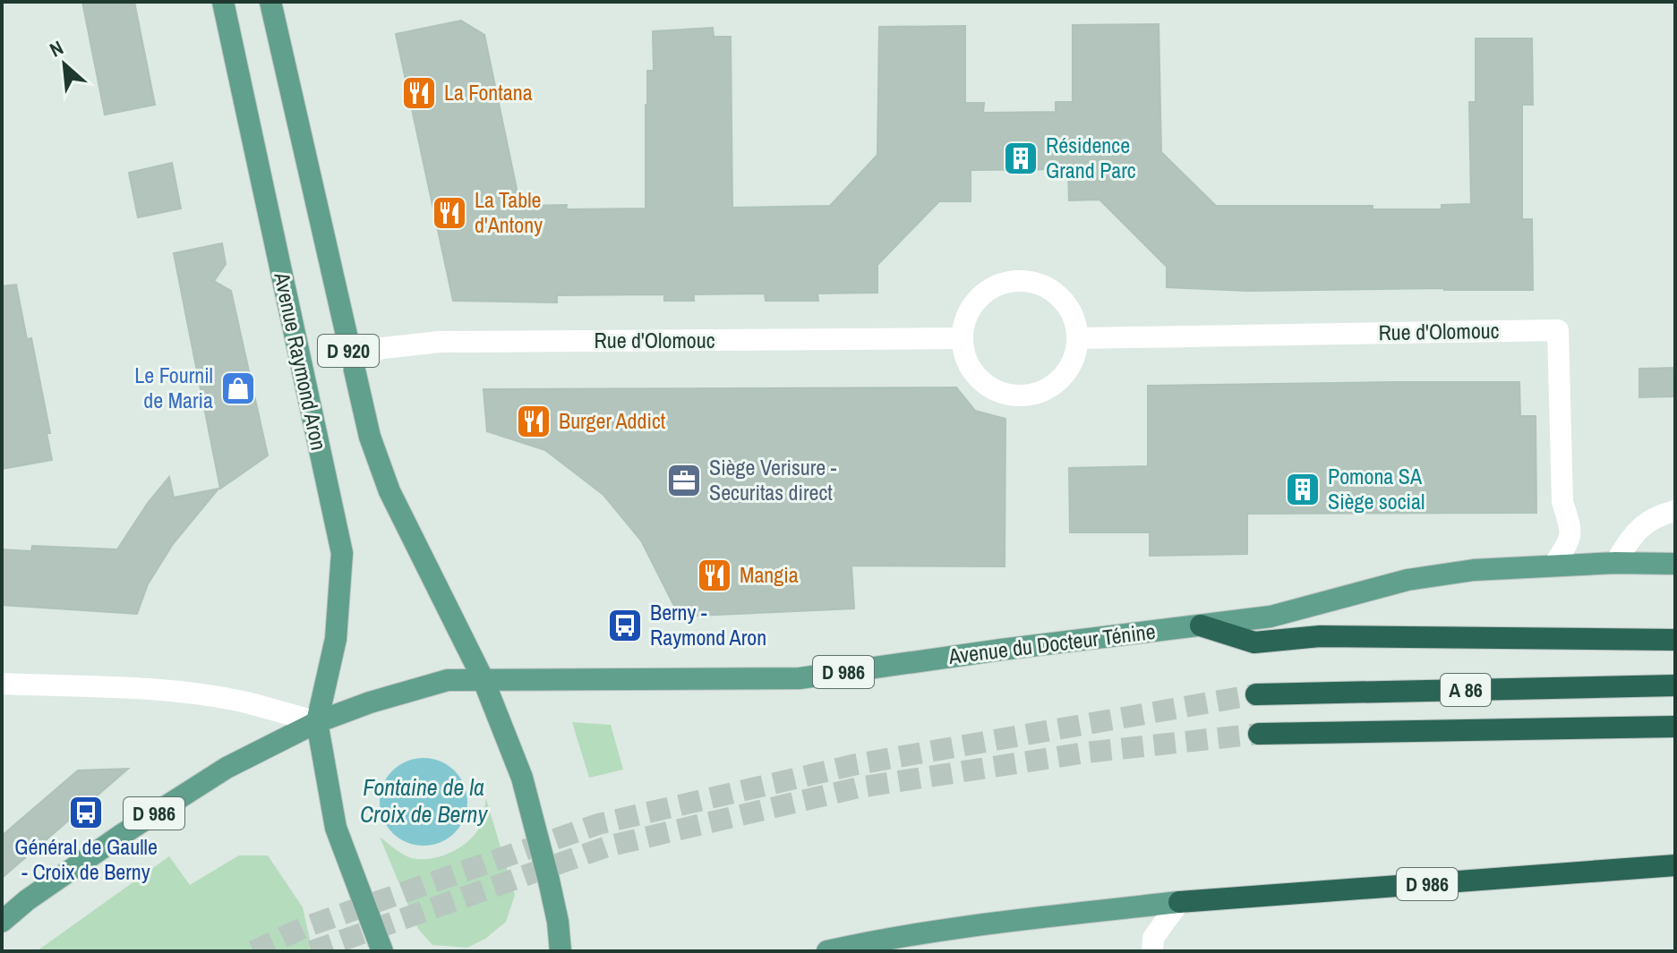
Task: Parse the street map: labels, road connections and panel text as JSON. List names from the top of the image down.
{
  "streets": {
    "highway": ["D 986", "A 86"],
    "main road": ["D 920", "Avenue Raymond Aron", "Avenue du Docteur Ténine"],
    "street": ["Rue d'Olomouc"]
  },
  "crossings": [
    ["Rue d'Olomouc", "D 920"],
    ["Rue d'Olomouc", "Avenue du Docteur Ténine"],
    ["D 920", "Avenue Raymond Aron"],
    ["D 920", "Avenue du Docteur Ténine"],
    ["D 920", "D 986"],
    ["Avenue Raymond Aron", "D 986"],
    ["Avenue du Docteur Ténine", "D 986"]
  ],
  "water": ["Fontaine de la Croix de Berny"],
  "places": {
    "restaurant": [
      "La Fontana",
      "La Table d'Antony",
      "Burger Addict",
      "Mangia"
    ],
    "building": ["Résidence Grand Parc", "Pomona SA Siège social"],
    "shop": ["Le Fournil de Maria"],
    "office": ["Siège Verisure - Securitas direct"],
    "bus stop": ["Berny - Raymond Aron", "Général de Gaulle - Croix de Berny"]
  },
  "north": "top left"
}
